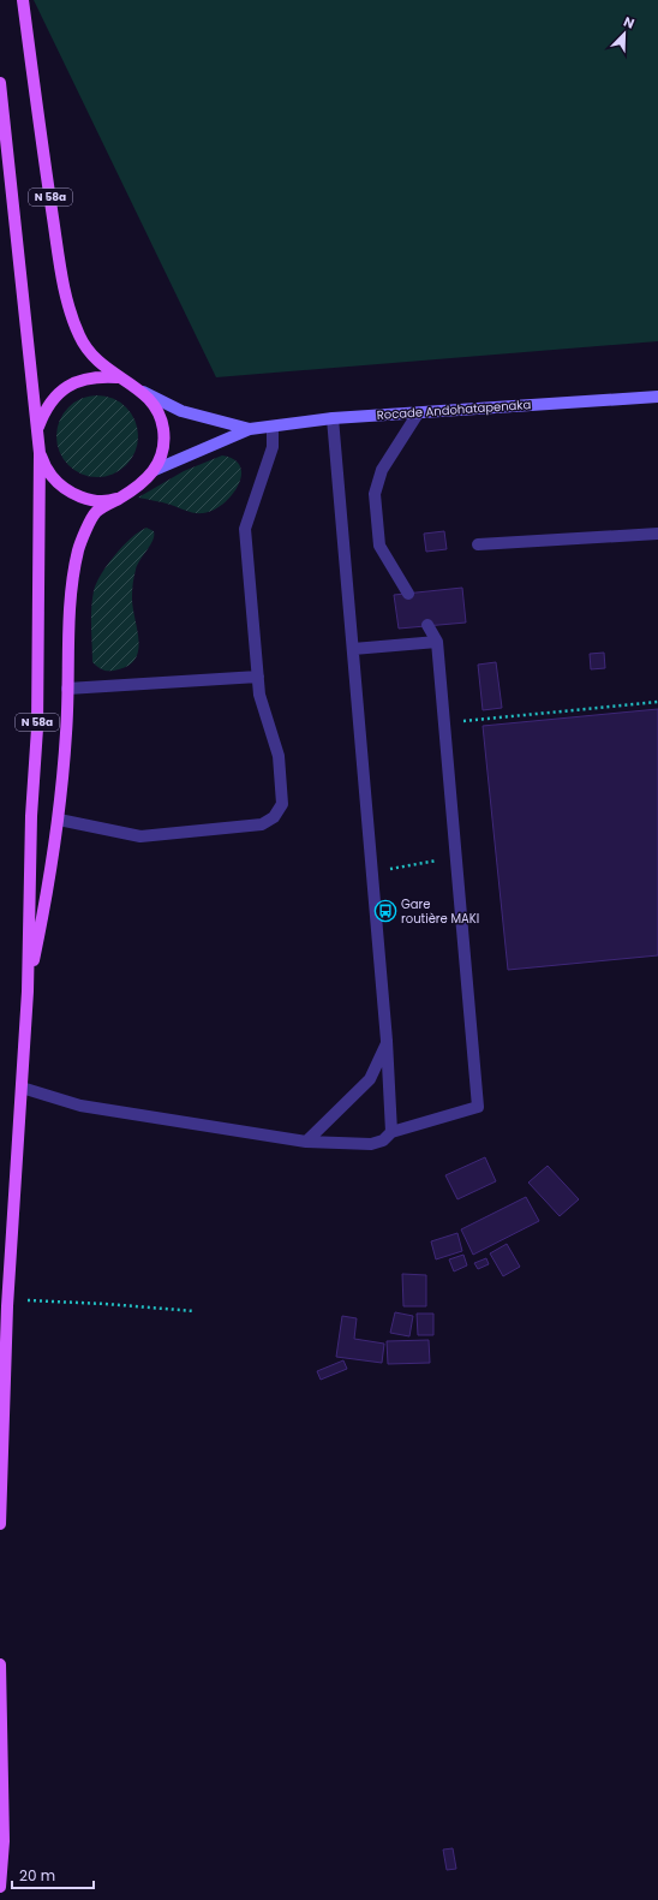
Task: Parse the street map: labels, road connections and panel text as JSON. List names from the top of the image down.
{
  "streets": {
    "main road": ["N 58a", "Rocade Andohatapenaka"]
  },
  "places": {
    "bus stop": ["Gare routière MAKI"]
  },
  "scale_bar": "20 m",
  "north": "top right"
}
